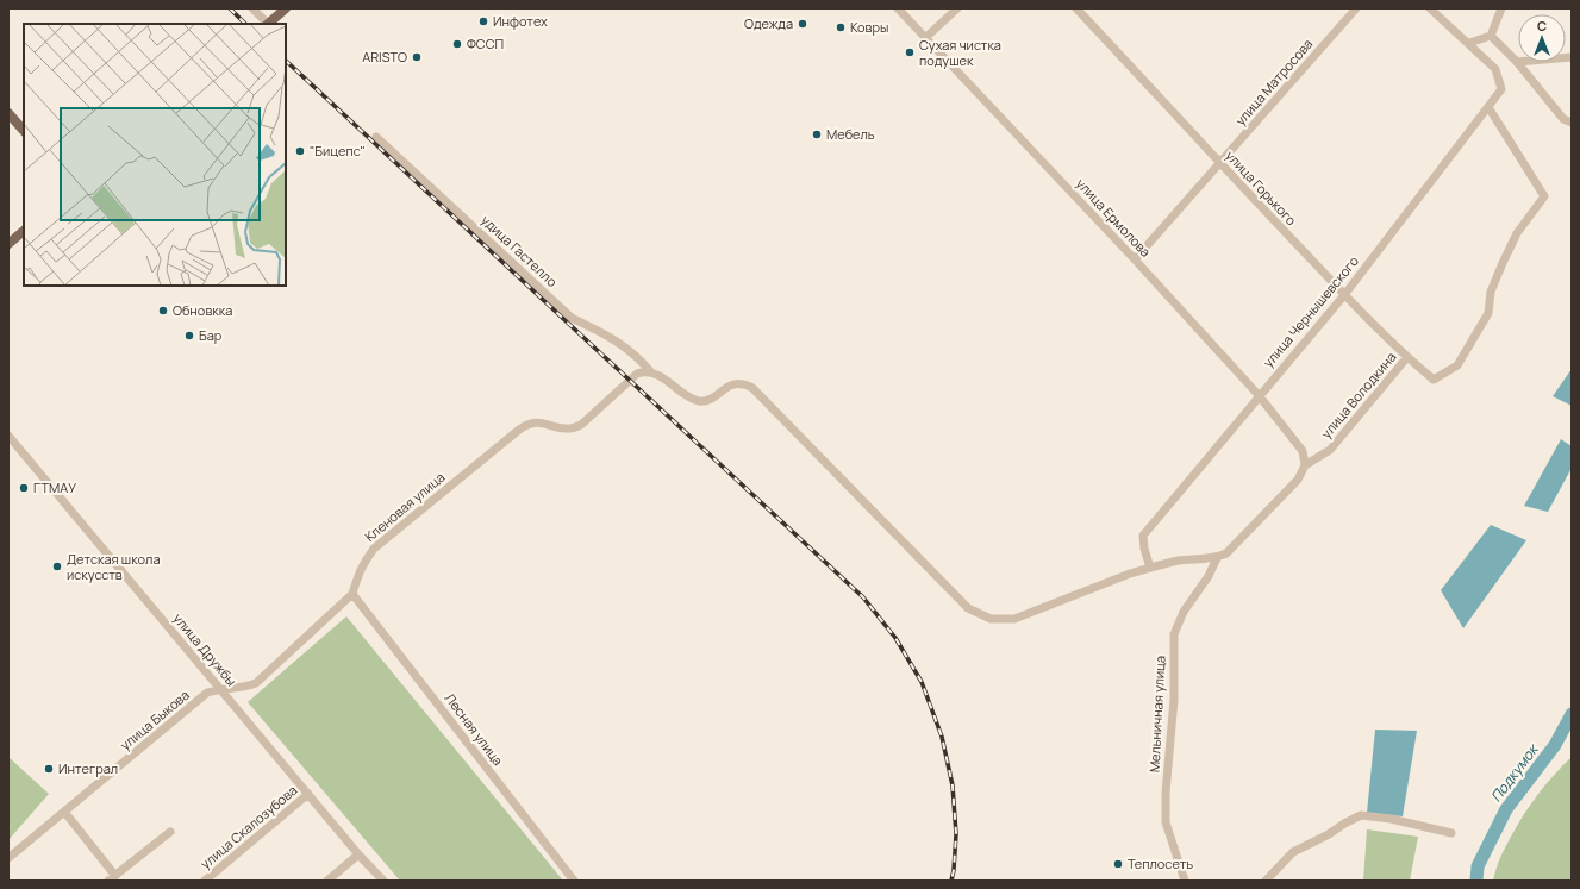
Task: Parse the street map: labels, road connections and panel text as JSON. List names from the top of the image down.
{
  "streets": {
    "street": [
      "улица Матросова",
      "улица Горького",
      "улица Ермолова",
      "удица Гастелло",
      "улица Чернышевского",
      "улица Володкина",
      "Кленовая улица",
      "улица Дружбы",
      "Мельничная улица",
      "улица Быкова",
      "Лесная улица",
      "улица Скалозубова"
    ]
  },
  "crossings": [
    ["улица Матросова", "улица Горького"],
    ["улица Матросова", "улица Ермолова"],
    ["улица Горького", "улица Чернышевского"],
    ["улица Горького", "улица Володкина"],
    ["улица Ермолова", "улица Чернышевского"],
    ["улица Ермолова", "улица Володкина"],
    ["удица Гастелло", "Кленовая улица"],
    ["улица Володкина", "Мельничная улица"],
    ["Кленовая улица", "Лесная улица"],
    ["улица Дружбы", "улица Быкова"],
    ["улица Дружбы", "улица Скалозубова"]
  ],
  "water": ["Подкумок"],
  "places": [
    "Инфотех",
    "Одежда",
    "Ковры",
    "ФССП",
    "Сухая чистка подушек",
    "ARISTO",
    "Мебель",
    "\"Бицепс\"",
    "Обновкка",
    "Бар",
    "ГТМАУ",
    "Детская школа искусств",
    "Интеграл",
    "Теплосеть"
  ],
  "north": "top"
}
